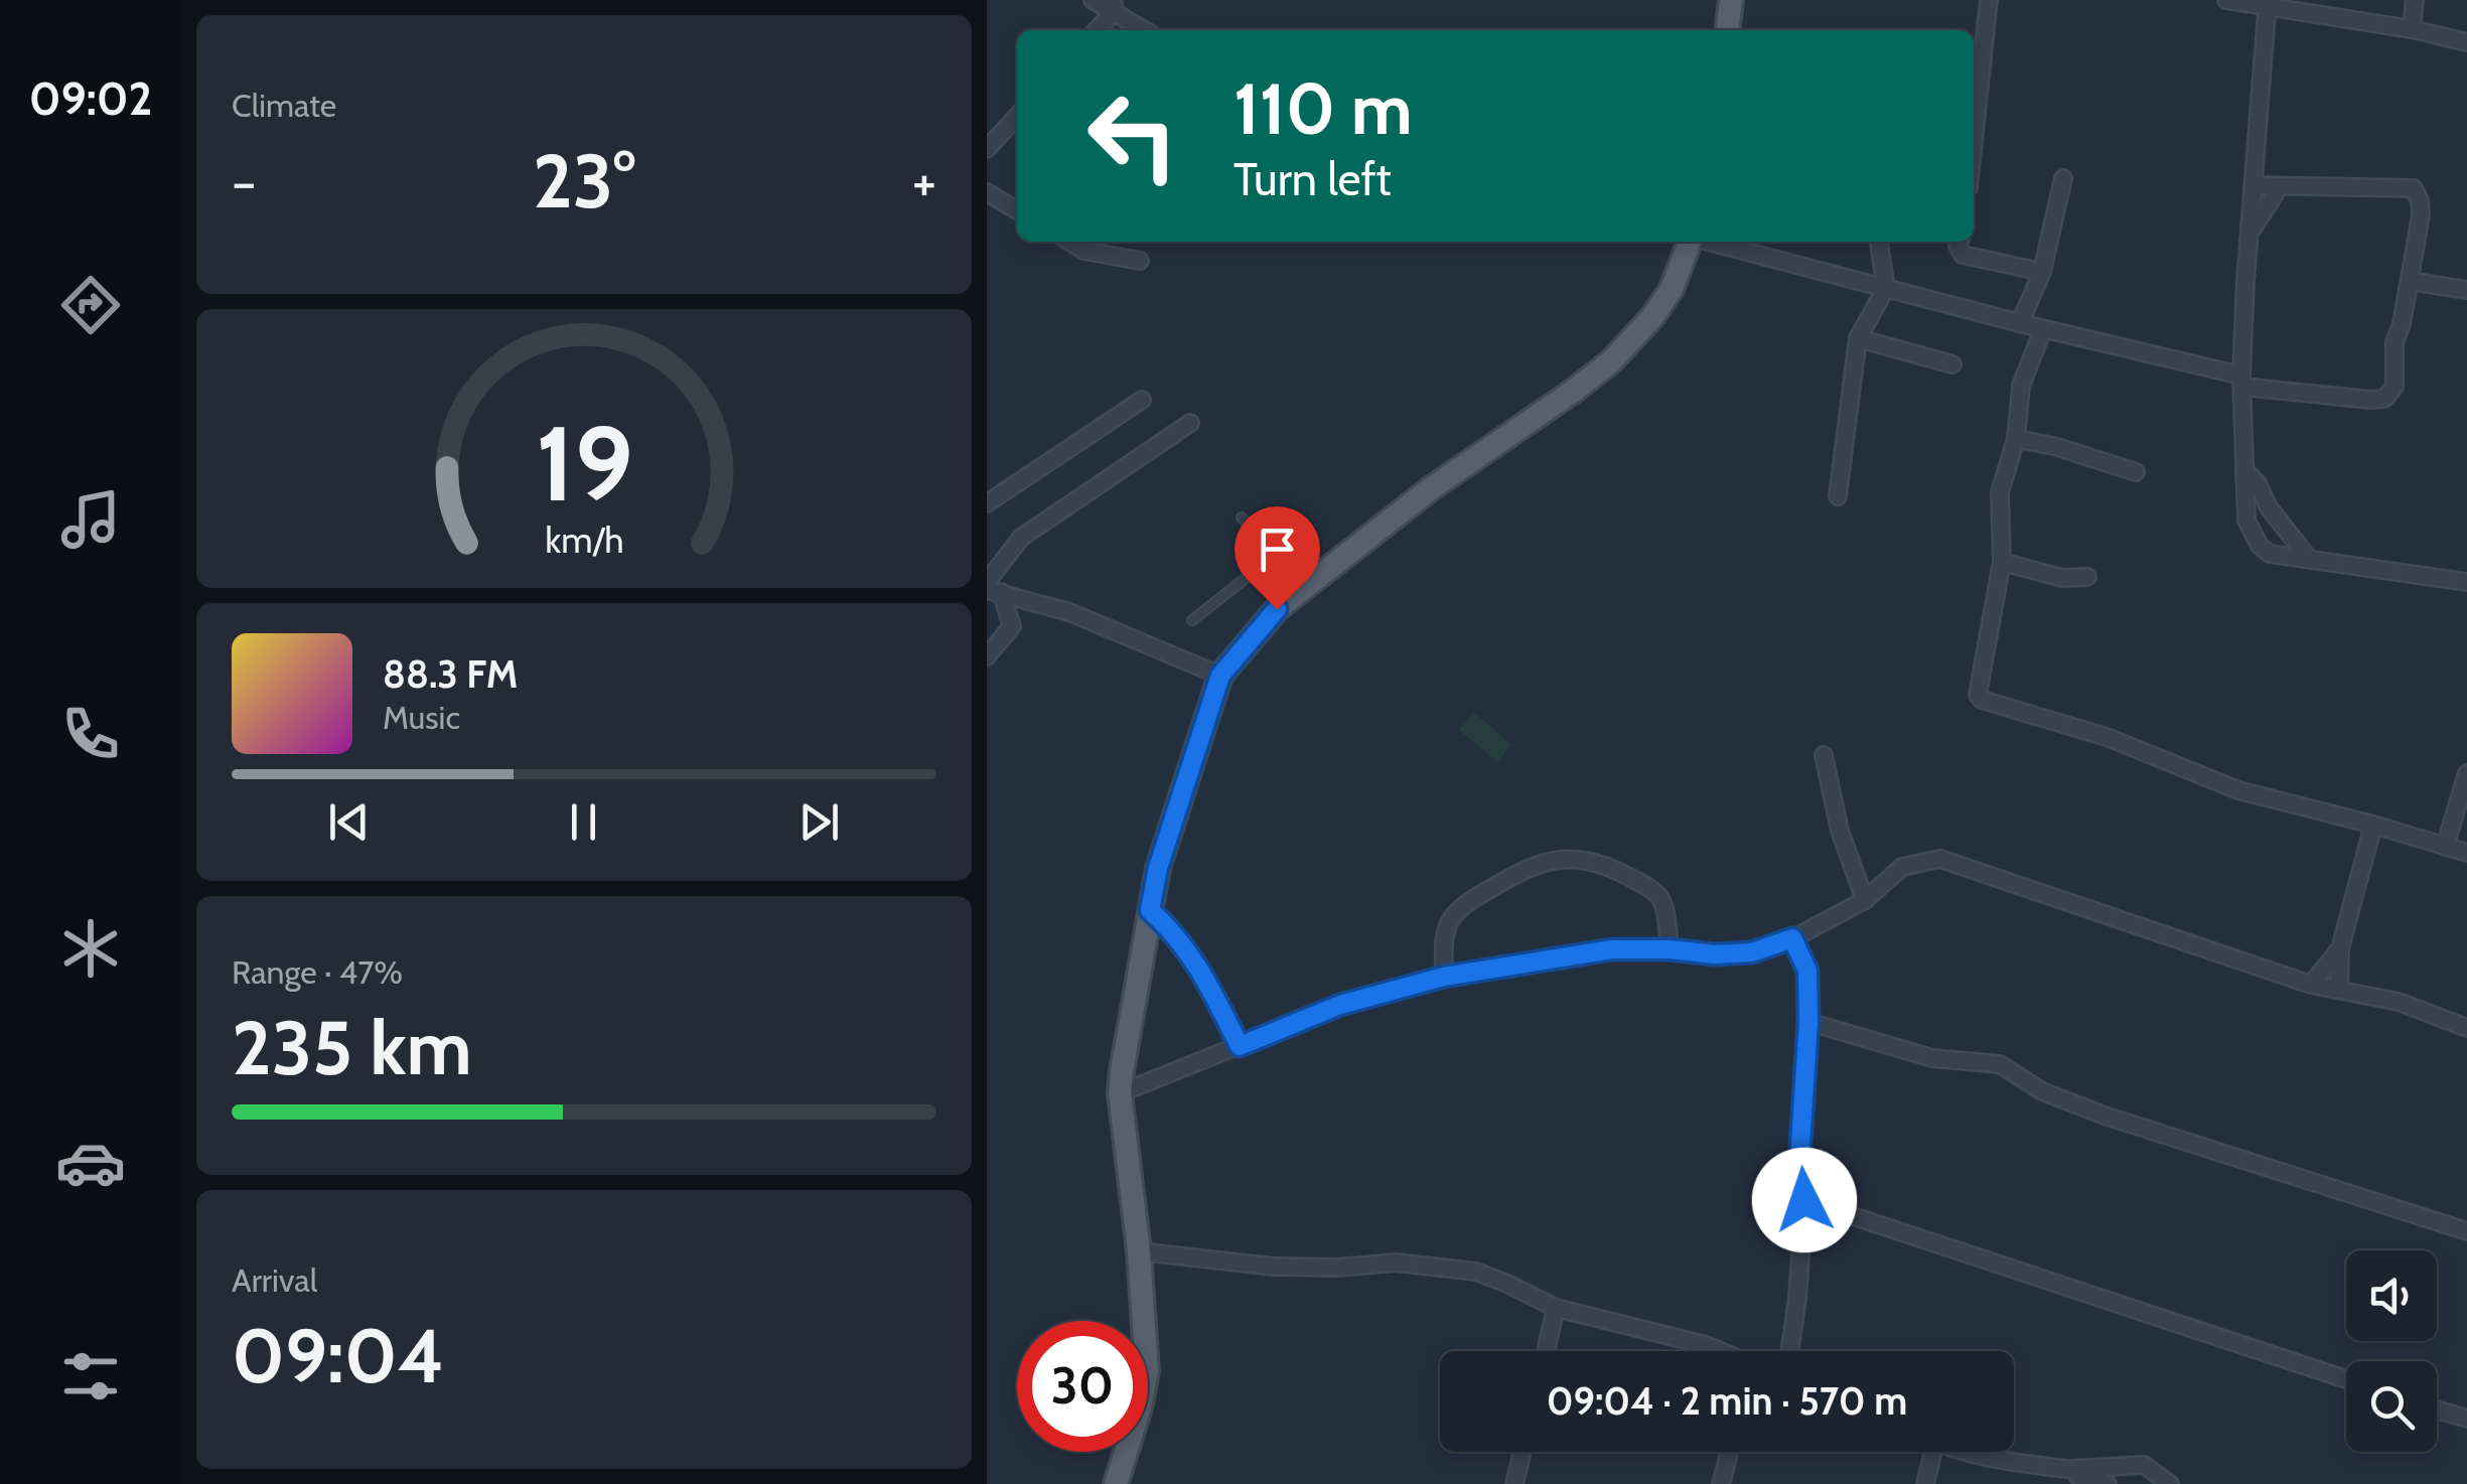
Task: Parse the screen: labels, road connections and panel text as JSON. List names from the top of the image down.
{
  "page": {
    "tabs": "09:02",
    "tile": [
      "Climate",
      ["Range · 47%", "235 km"],
      ["Arrival", "09:04"]
    ],
    "turn": ["110 m", "Turn left"],
    "heat": ["−", "23°", "+"],
    "song": ["88.3 FM", "Music"],
    "limit": "30",
    "trip": "09:04 · 2 min · 570 m",
    "gauge": ["19", "km/h"]
  }
}
